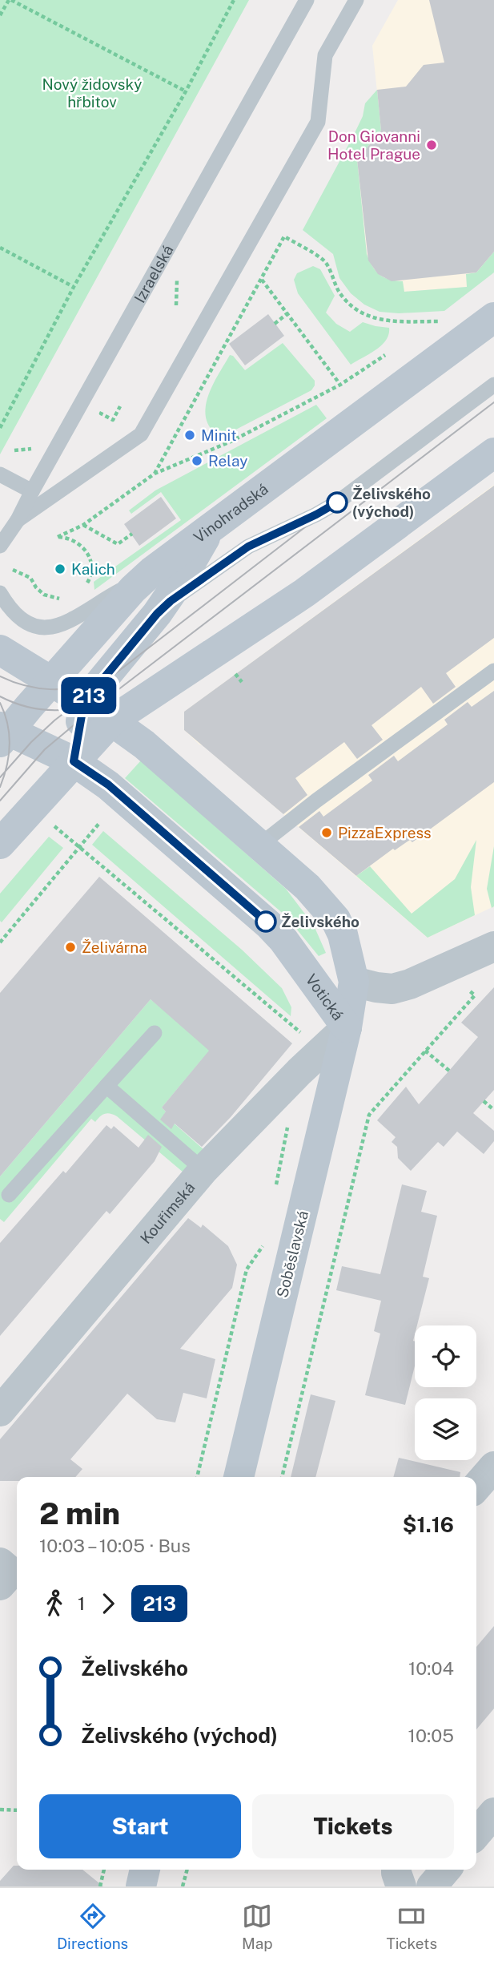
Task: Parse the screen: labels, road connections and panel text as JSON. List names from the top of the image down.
{
  "streets": {
    "main road": ["Vinohradská", "Votická", "Soběslavská"],
    "street": ["Kouřimská"],
    "lane": ["Izraelská"]
  },
  "crossings": [
    ["Vinohradská", "Votická"],
    ["Votická", "Kouřimská"],
    ["Votická", "Soběslavská"],
    ["Kouřimská", "Soběslavská"]
  ],
  "parks": ["Nový židovský hřbitov"],
  "places": [
    "Don Giovanni Hotel Prague",
    "Minit",
    "Relay",
    "Želivského (východ)",
    "Kalich",
    "PizzaExpress",
    "Želivského",
    "Želivárna"
  ],
  "lines": ["bus line 213"],
  "page": {
    "on_map": "213",
    "heading": ["2 min", "10:03 – 10:05 · Bus", "$1.16"],
    "legs": ["1", "213"],
    "list": [
      {
        "name": "Želivského",
        "value": "10:04"
      },
      {
        "name": "Želivského (východ)",
        "value": "10:05"
      }
    ],
    "buttons": ["Start", "Tickets"],
    "tabs": ["Directions", "Map", "Tickets"]
  }
}
